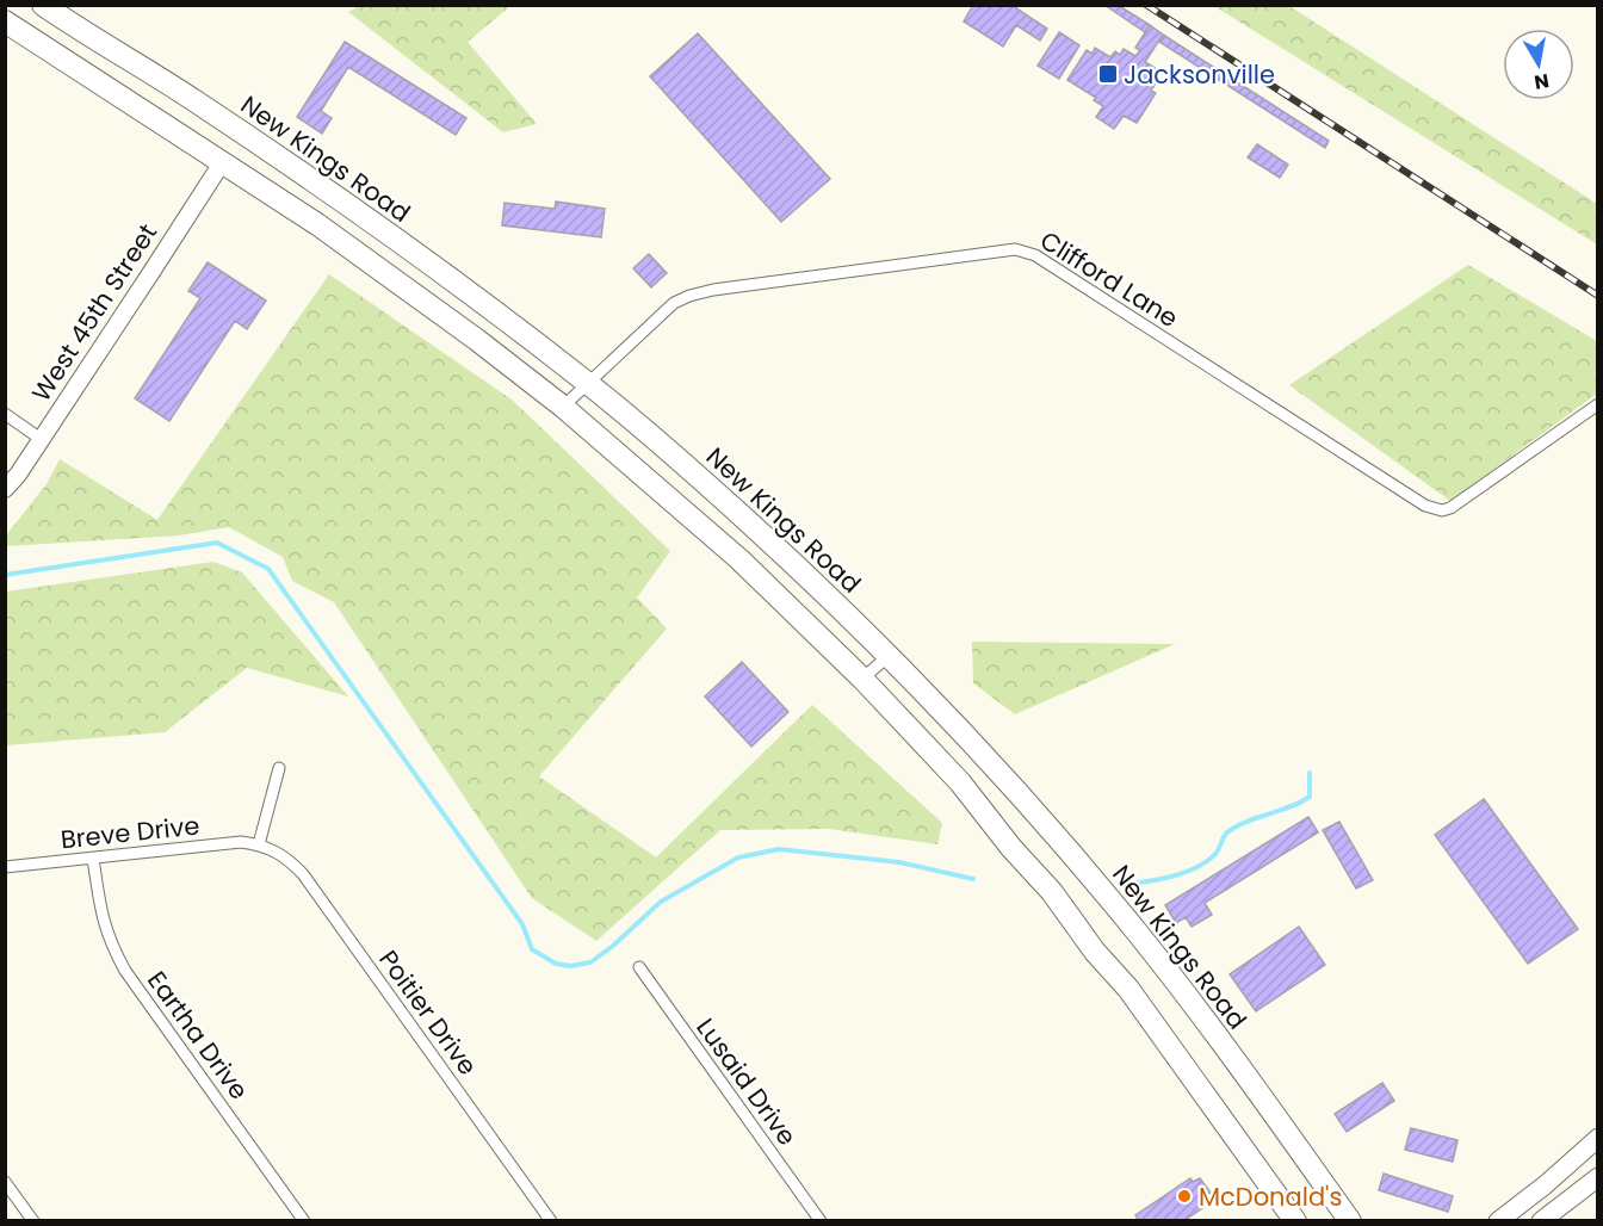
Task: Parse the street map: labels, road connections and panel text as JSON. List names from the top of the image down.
{
  "streets": {
    "highway": ["New Kings Road"],
    "street": [
      "Clifford Lane",
      "West 45th Street",
      "Breve Drive",
      "Poitier Drive",
      "Eartha Drive",
      "Lusaid Drive"
    ]
  },
  "crossings": [
    ["New Kings Road", "Clifford Lane"],
    ["Breve Drive", "Poitier Drive"],
    ["Breve Drive", "Eartha Drive"]
  ],
  "places": {
    "transit": ["Jacksonville"],
    "other": ["McDonald's"]
  },
  "north": "bottom"
}
